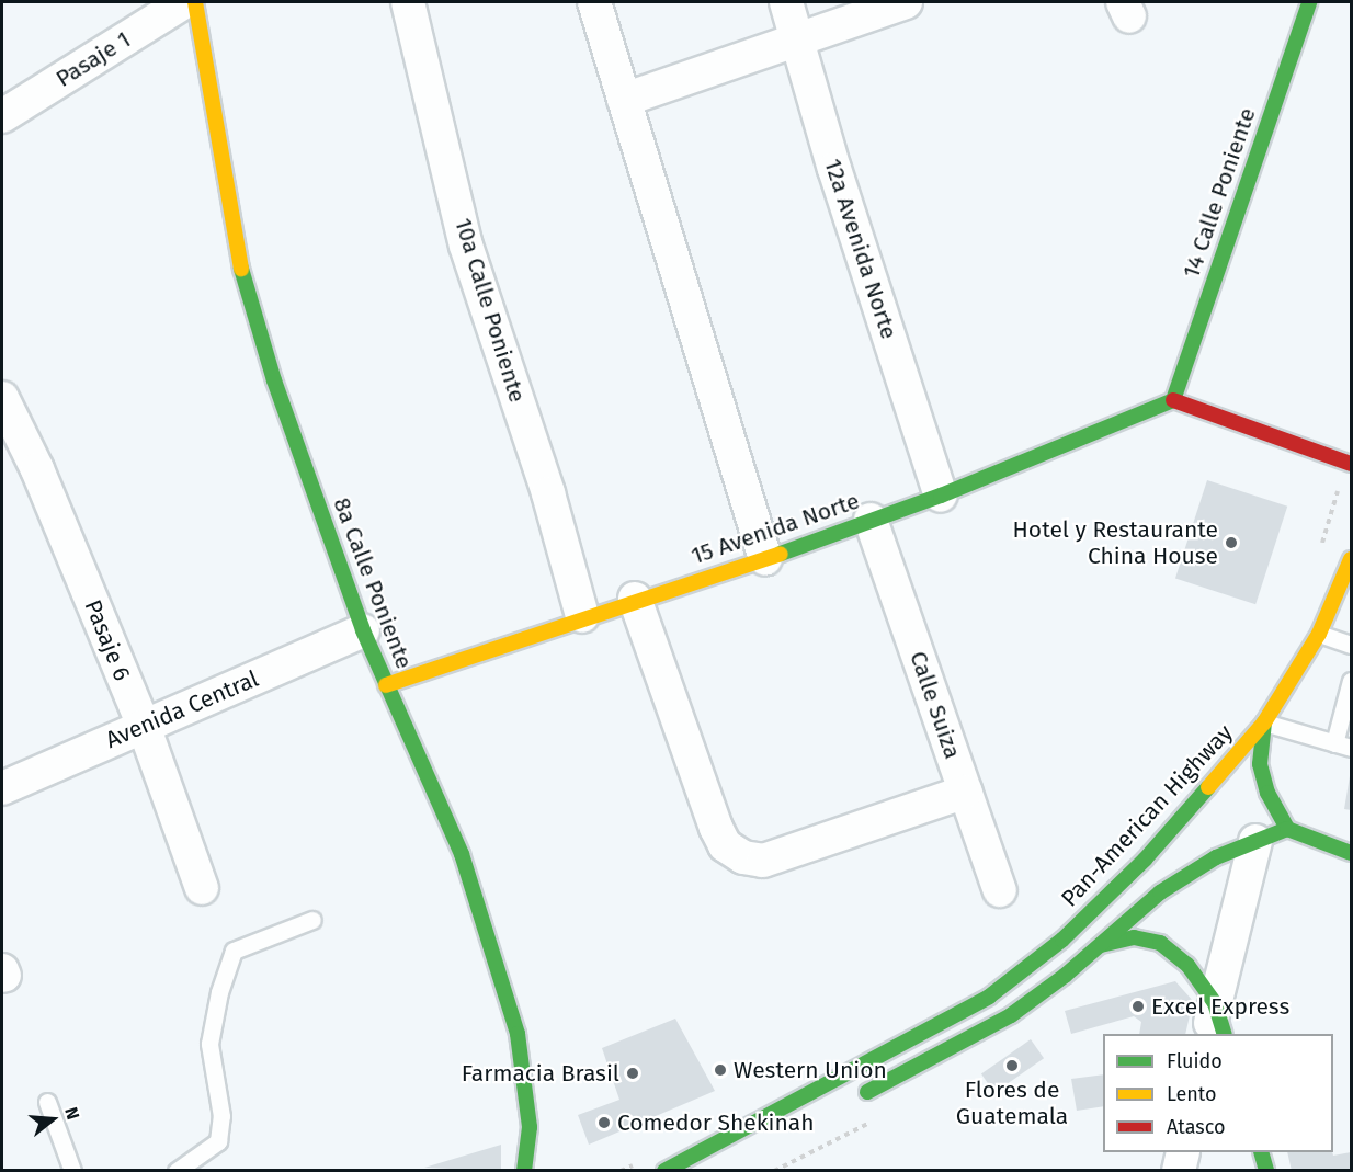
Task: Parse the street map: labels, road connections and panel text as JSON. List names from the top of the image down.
{
  "streets": {
    "main road": [
      "14 Calle Poniente",
      "15 Avenida Norte",
      "8a Calle Poniente",
      "Pan-American Highway"
    ],
    "street": [
      "Pasaje 1",
      "12a Avenida Norte",
      "10a Calle Poniente",
      "Pasaje 6",
      "Calle Suiza",
      "Avenida Central"
    ]
  },
  "crossings": [
    ["14 Calle Poniente", "15 Avenida Norte"],
    ["12a Avenida Norte", "15 Avenida Norte"],
    ["10a Calle Poniente", "15 Avenida Norte"],
    ["15 Avenida Norte", "8a Calle Poniente"],
    ["15 Avenida Norte", "Calle Suiza"],
    ["8a Calle Poniente", "Avenida Central"],
    ["Pasaje 6", "Avenida Central"]
  ],
  "places": [
    "Hotel y Restaurante China House",
    "Excel Express",
    "Flores de Guatemala",
    "Western Union",
    "Farmacia Brasil",
    "Comedor Shekinah"
  ],
  "legend": ["Fluido", "Lento", "Atasco"],
  "north": "right"
}
